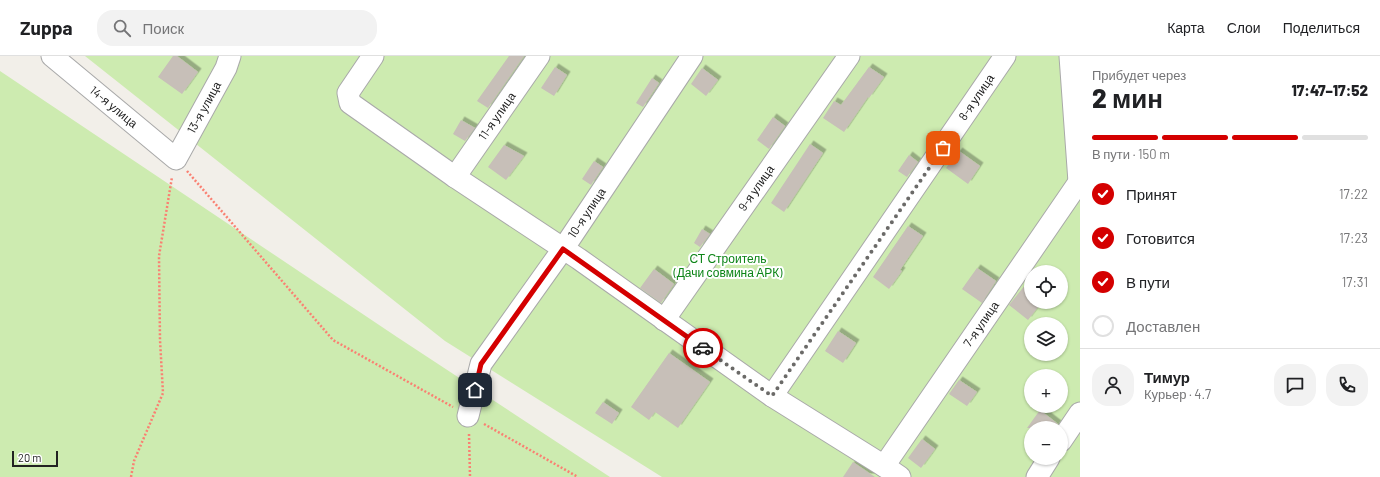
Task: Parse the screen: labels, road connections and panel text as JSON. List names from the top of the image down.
{
  "streets": {
    "street": [
      "8-я улица",
      "14-я улица",
      "13-я улица",
      "11-я улица",
      "9-я улица",
      "10-я улица",
      "7-я улица"
    ]
  },
  "crossings": [
    ["14-я улица", "13-я улица"]
  ],
  "parks": ["СТ Строитель (Дачи совмина АРК)"],
  "scale_bar": "20 m",
  "page": {
    "header": "Zuppa",
    "search": "Поиск",
    "nav": ["Карта", "Слои", "Поделиться"],
    "heading": ["2 мин", "Прибудет через", "17:47–17:52"],
    "panel": ["Тимур", "Курьер · 4.7"],
    "bar": "В пути · 150 m",
    "list": [
      ["Принят", "17:22"],
      ["Готовится", "17:23"],
      ["В пути", "17:31"],
      "Доставлен"
    ],
    "map_buttons": ["+", "−"],
    "scale": "20 m"
  }
}
